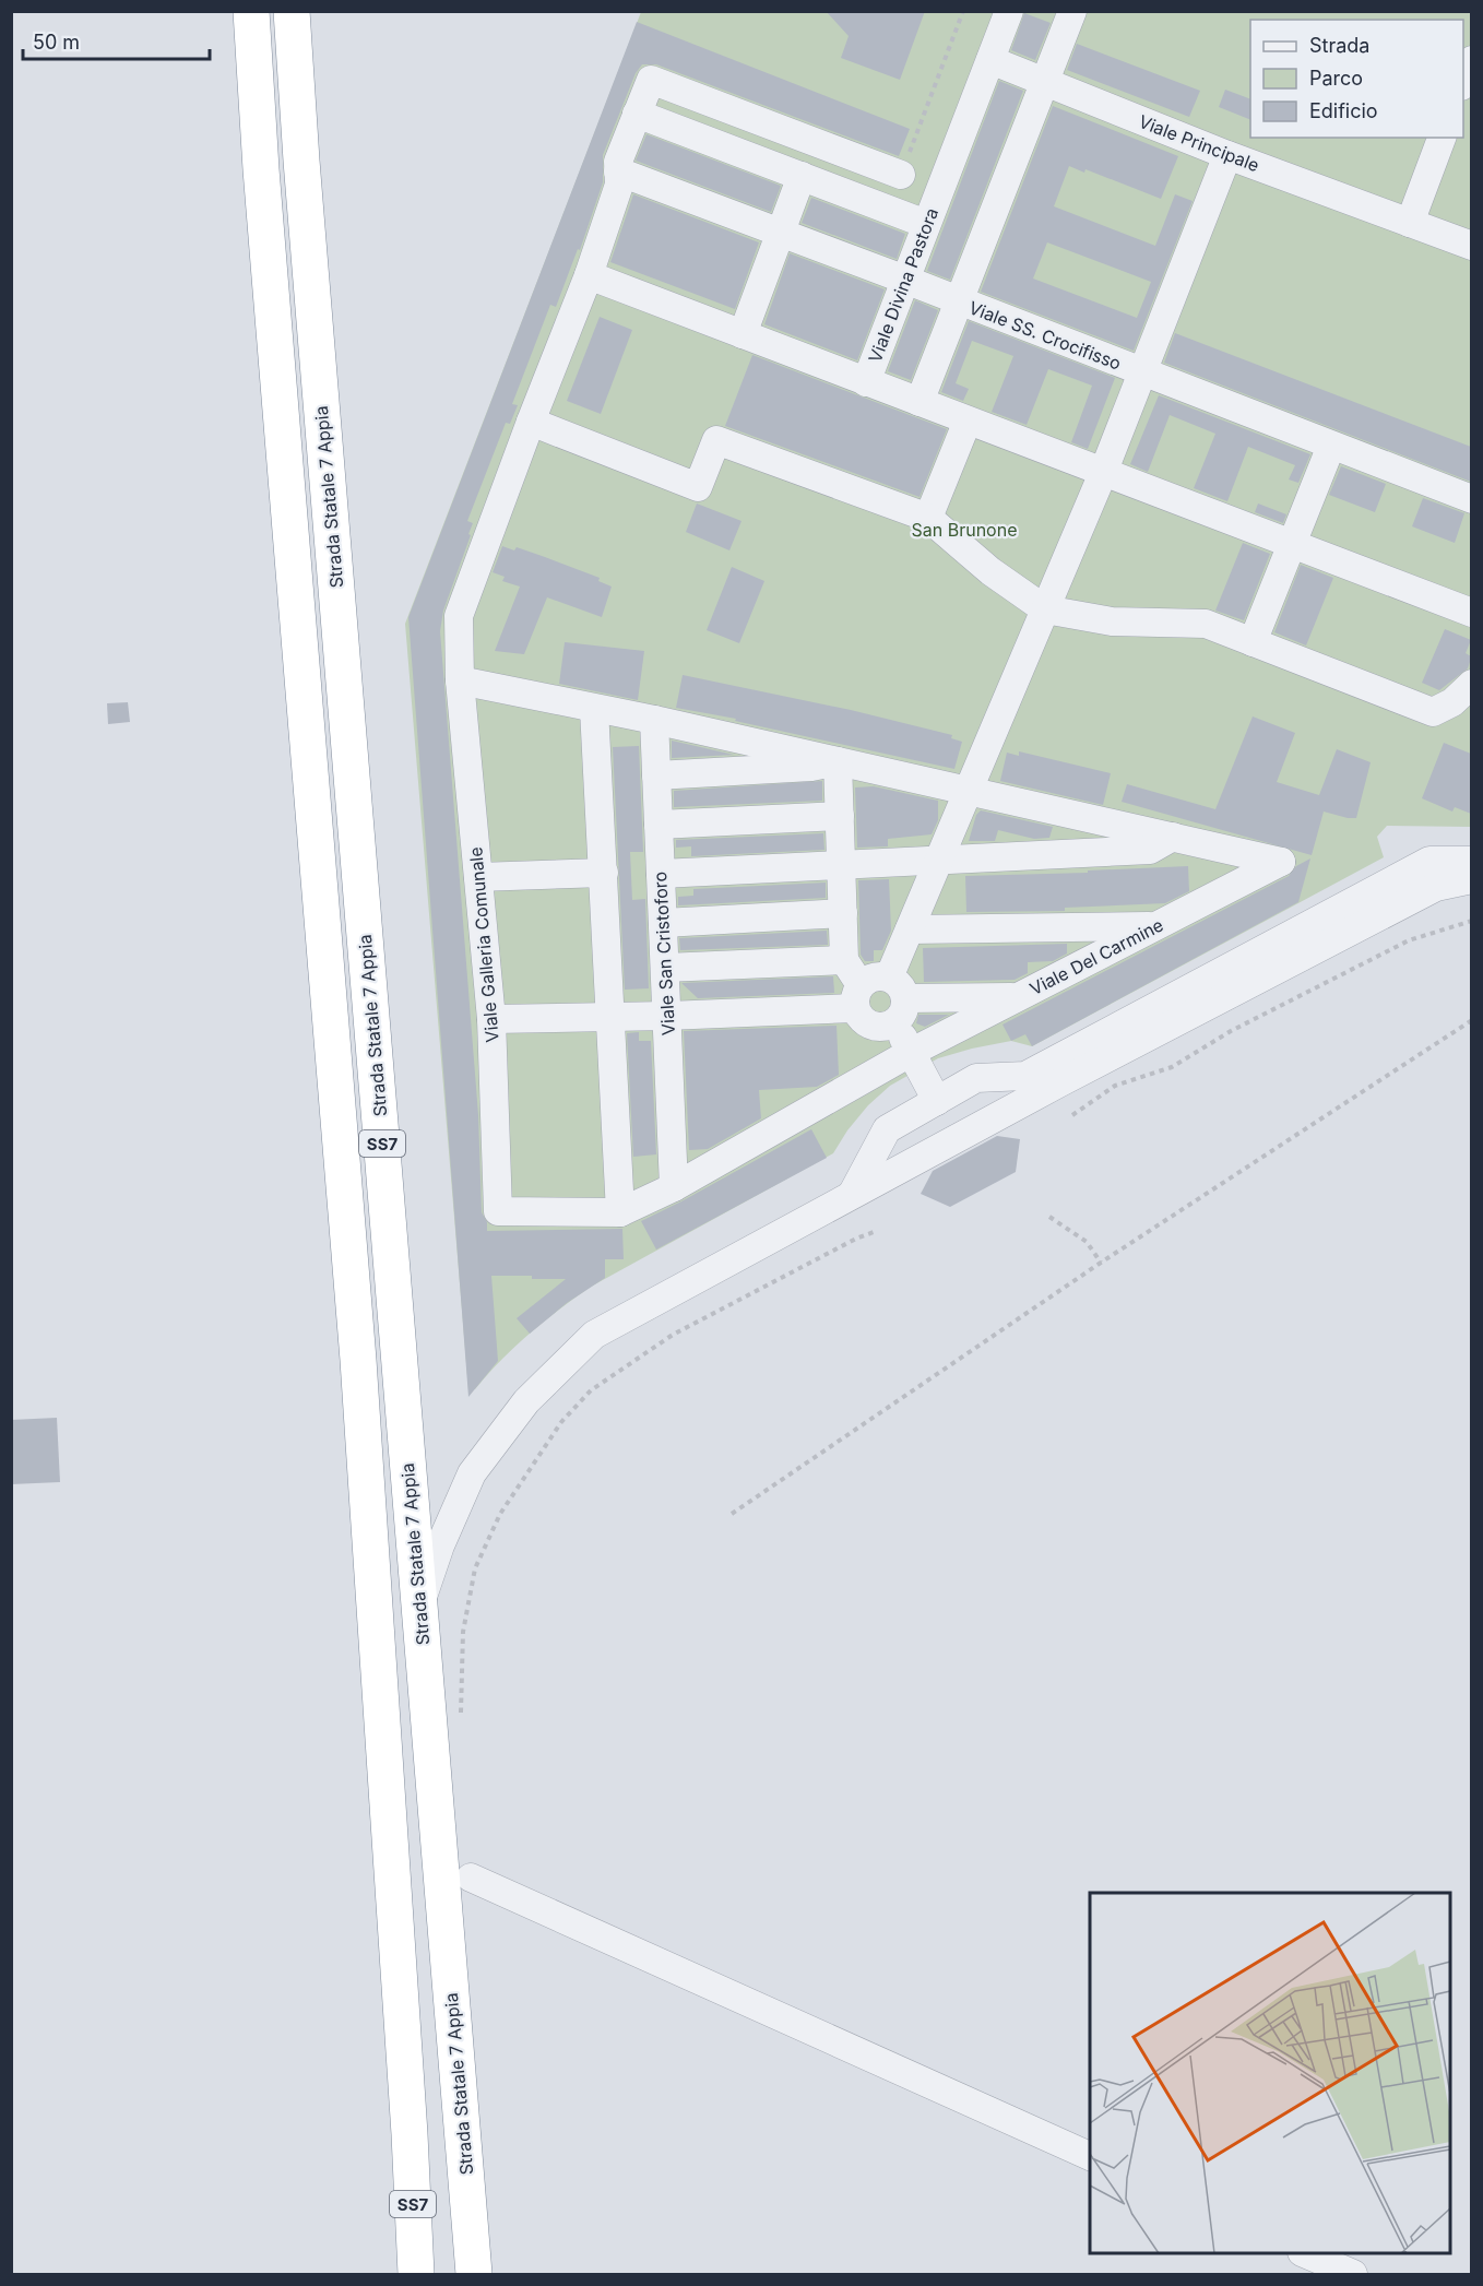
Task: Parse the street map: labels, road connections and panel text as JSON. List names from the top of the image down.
{
  "streets": {
    "highway": ["Strada Statale 7 Appia", "SS7"],
    "street": [
      "Viale Principale",
      "Viale Divina Pastora",
      "Viale SS. Crocifisso",
      "Viale Galleria Comunale",
      "Viale San Cristoforo",
      "Viale Del Carmine"
    ]
  },
  "crossings": [
    ["Viale Principale", "Viale Divina Pastora"],
    ["Viale Divina Pastora", "Viale SS. Crocifisso"],
    ["Viale SS. Crocifisso", "Viale Galleria Comunale"],
    ["Viale Galleria Comunale", "Viale Del Carmine"],
    ["Viale San Cristoforo", "Viale Del Carmine"]
  ],
  "parks": ["San Brunone"],
  "legend": ["Strada", "Parco", "Edificio"],
  "scale_bar": "50 m"
}
